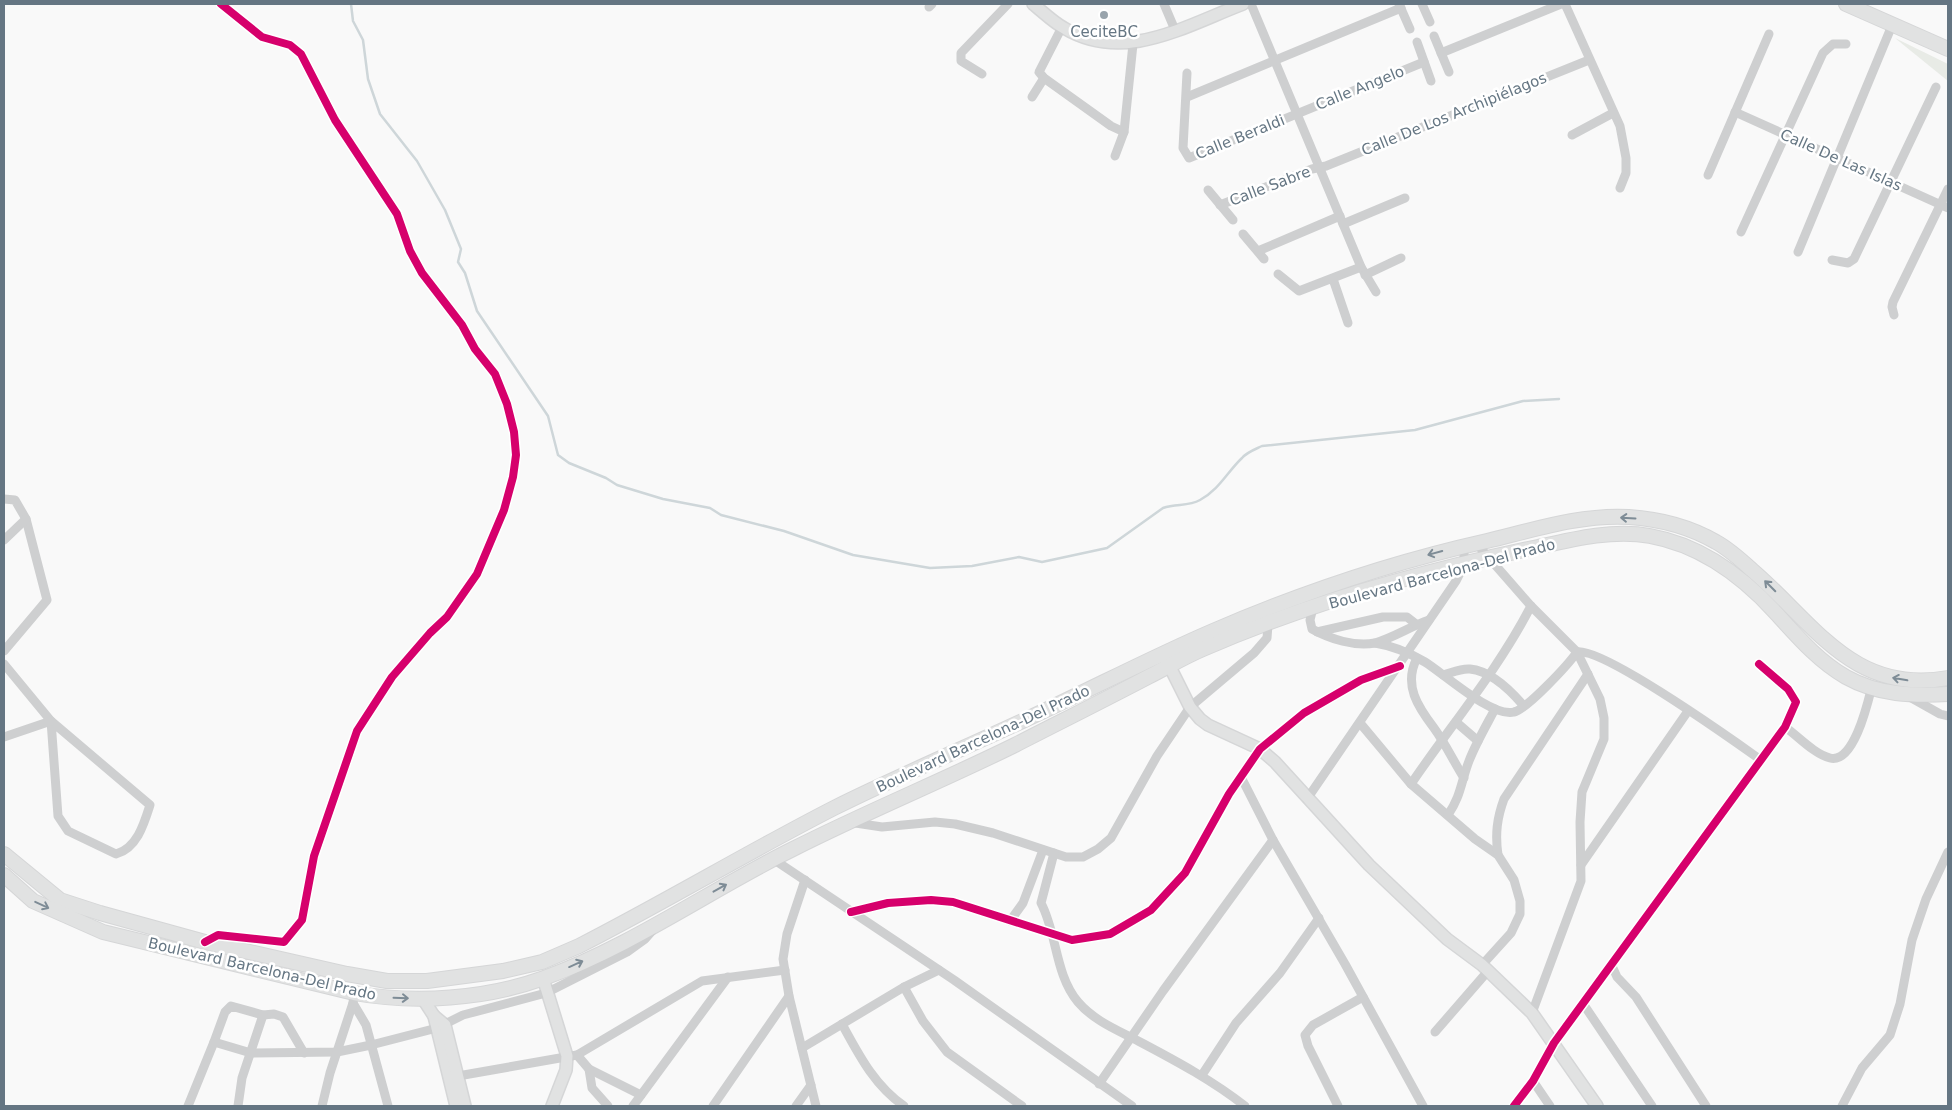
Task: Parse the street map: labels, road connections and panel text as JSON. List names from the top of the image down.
{
  "streets": {
    "main road": ["Boulevard Barcelona-Del Prado"],
    "street": [
      "Calle Angelo",
      "Calle De Los Archipiélagos",
      "Calle Beraldi",
      "Calle De Las Islas",
      "Calle Sabre"
    ]
  },
  "crossings": [
    ["Calle Angelo", "Calle Beraldi"],
    ["Calle De Los Archipiélagos", "Calle Sabre"]
  ],
  "places": ["CeciteBC"]
}
